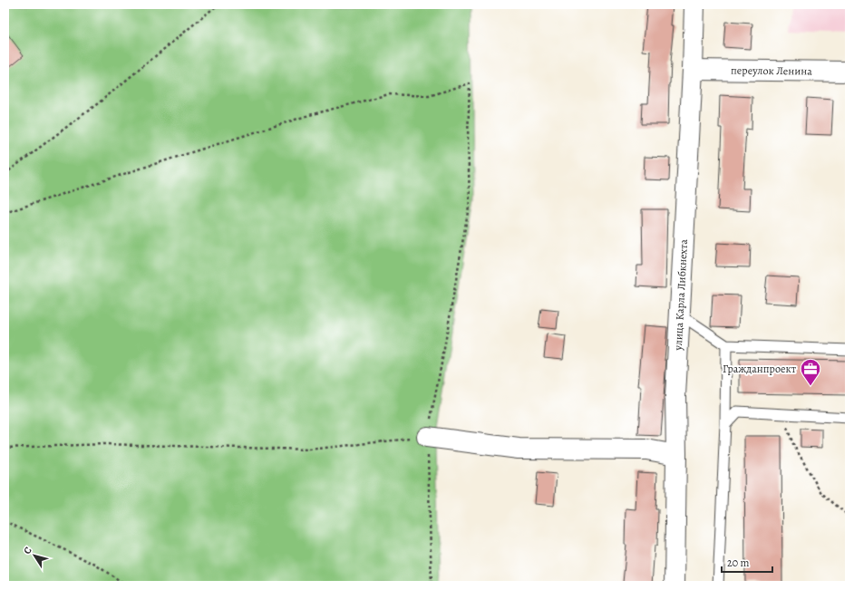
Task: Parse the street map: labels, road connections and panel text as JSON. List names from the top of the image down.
{
  "streets": {
    "street": ["переулок Ленина", "улица Карла Либкнехта"]
  },
  "crossings": [
    ["переулок Ленина", "улица Карла Либкнехта"]
  ],
  "places": {
    "office": ["Гражданпроект"]
  },
  "scale_bar": "20 m",
  "north": "top left"
}
